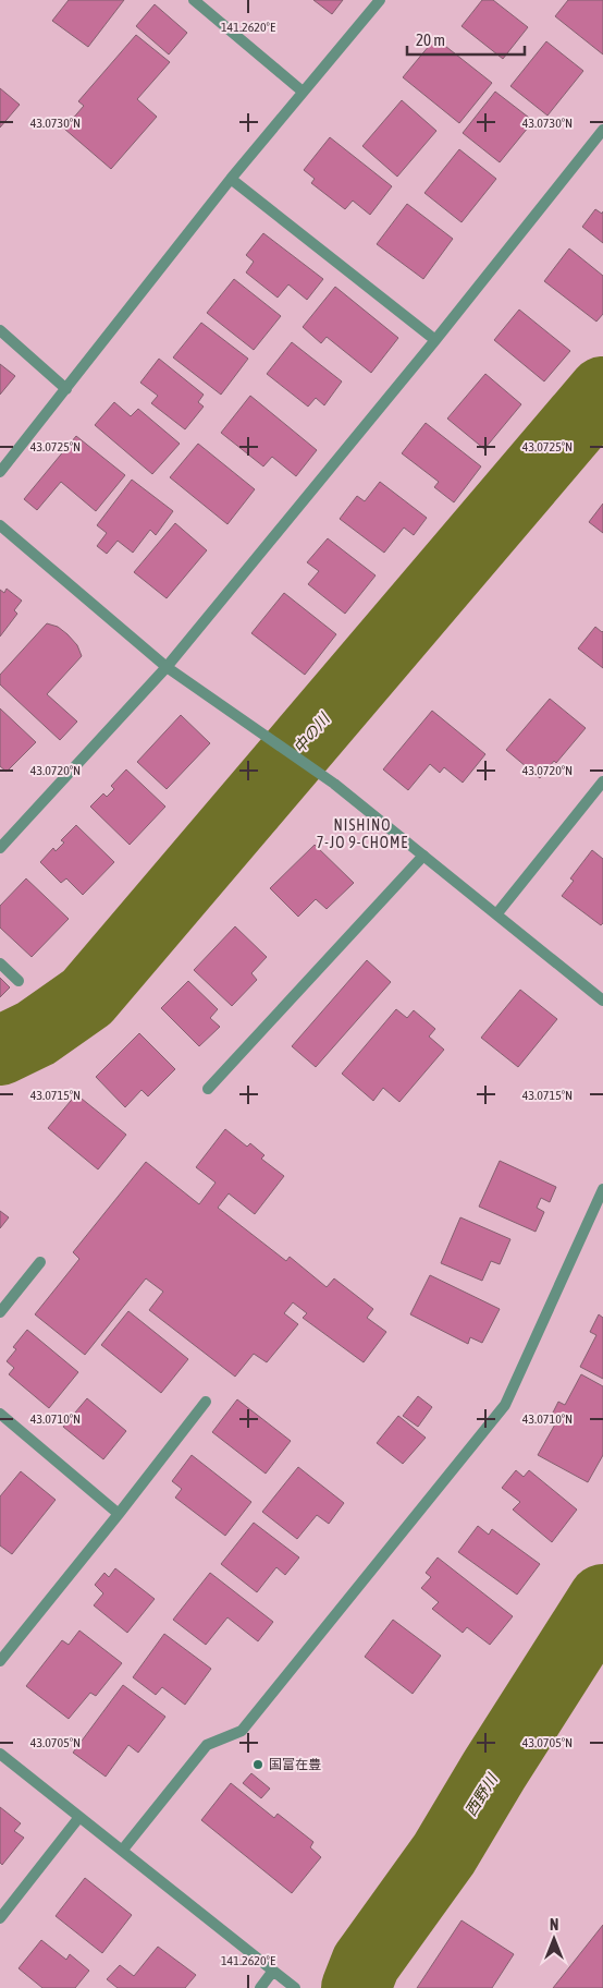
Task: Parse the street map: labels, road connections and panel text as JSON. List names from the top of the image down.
{
  "districts": ["NISHINO 7-JO 9-CHOME"],
  "water": ["中の川", "西野川"],
  "places": ["国富在豊"],
  "scale_bar": "20 m",
  "north": "top",
  "coordinates": [
    "141.2620°E",
    "43.0730°N",
    "43.0725°N",
    "43.0720°N",
    "43.0715°N",
    "43.0710°N",
    "43.0705°N"
  ]
}
